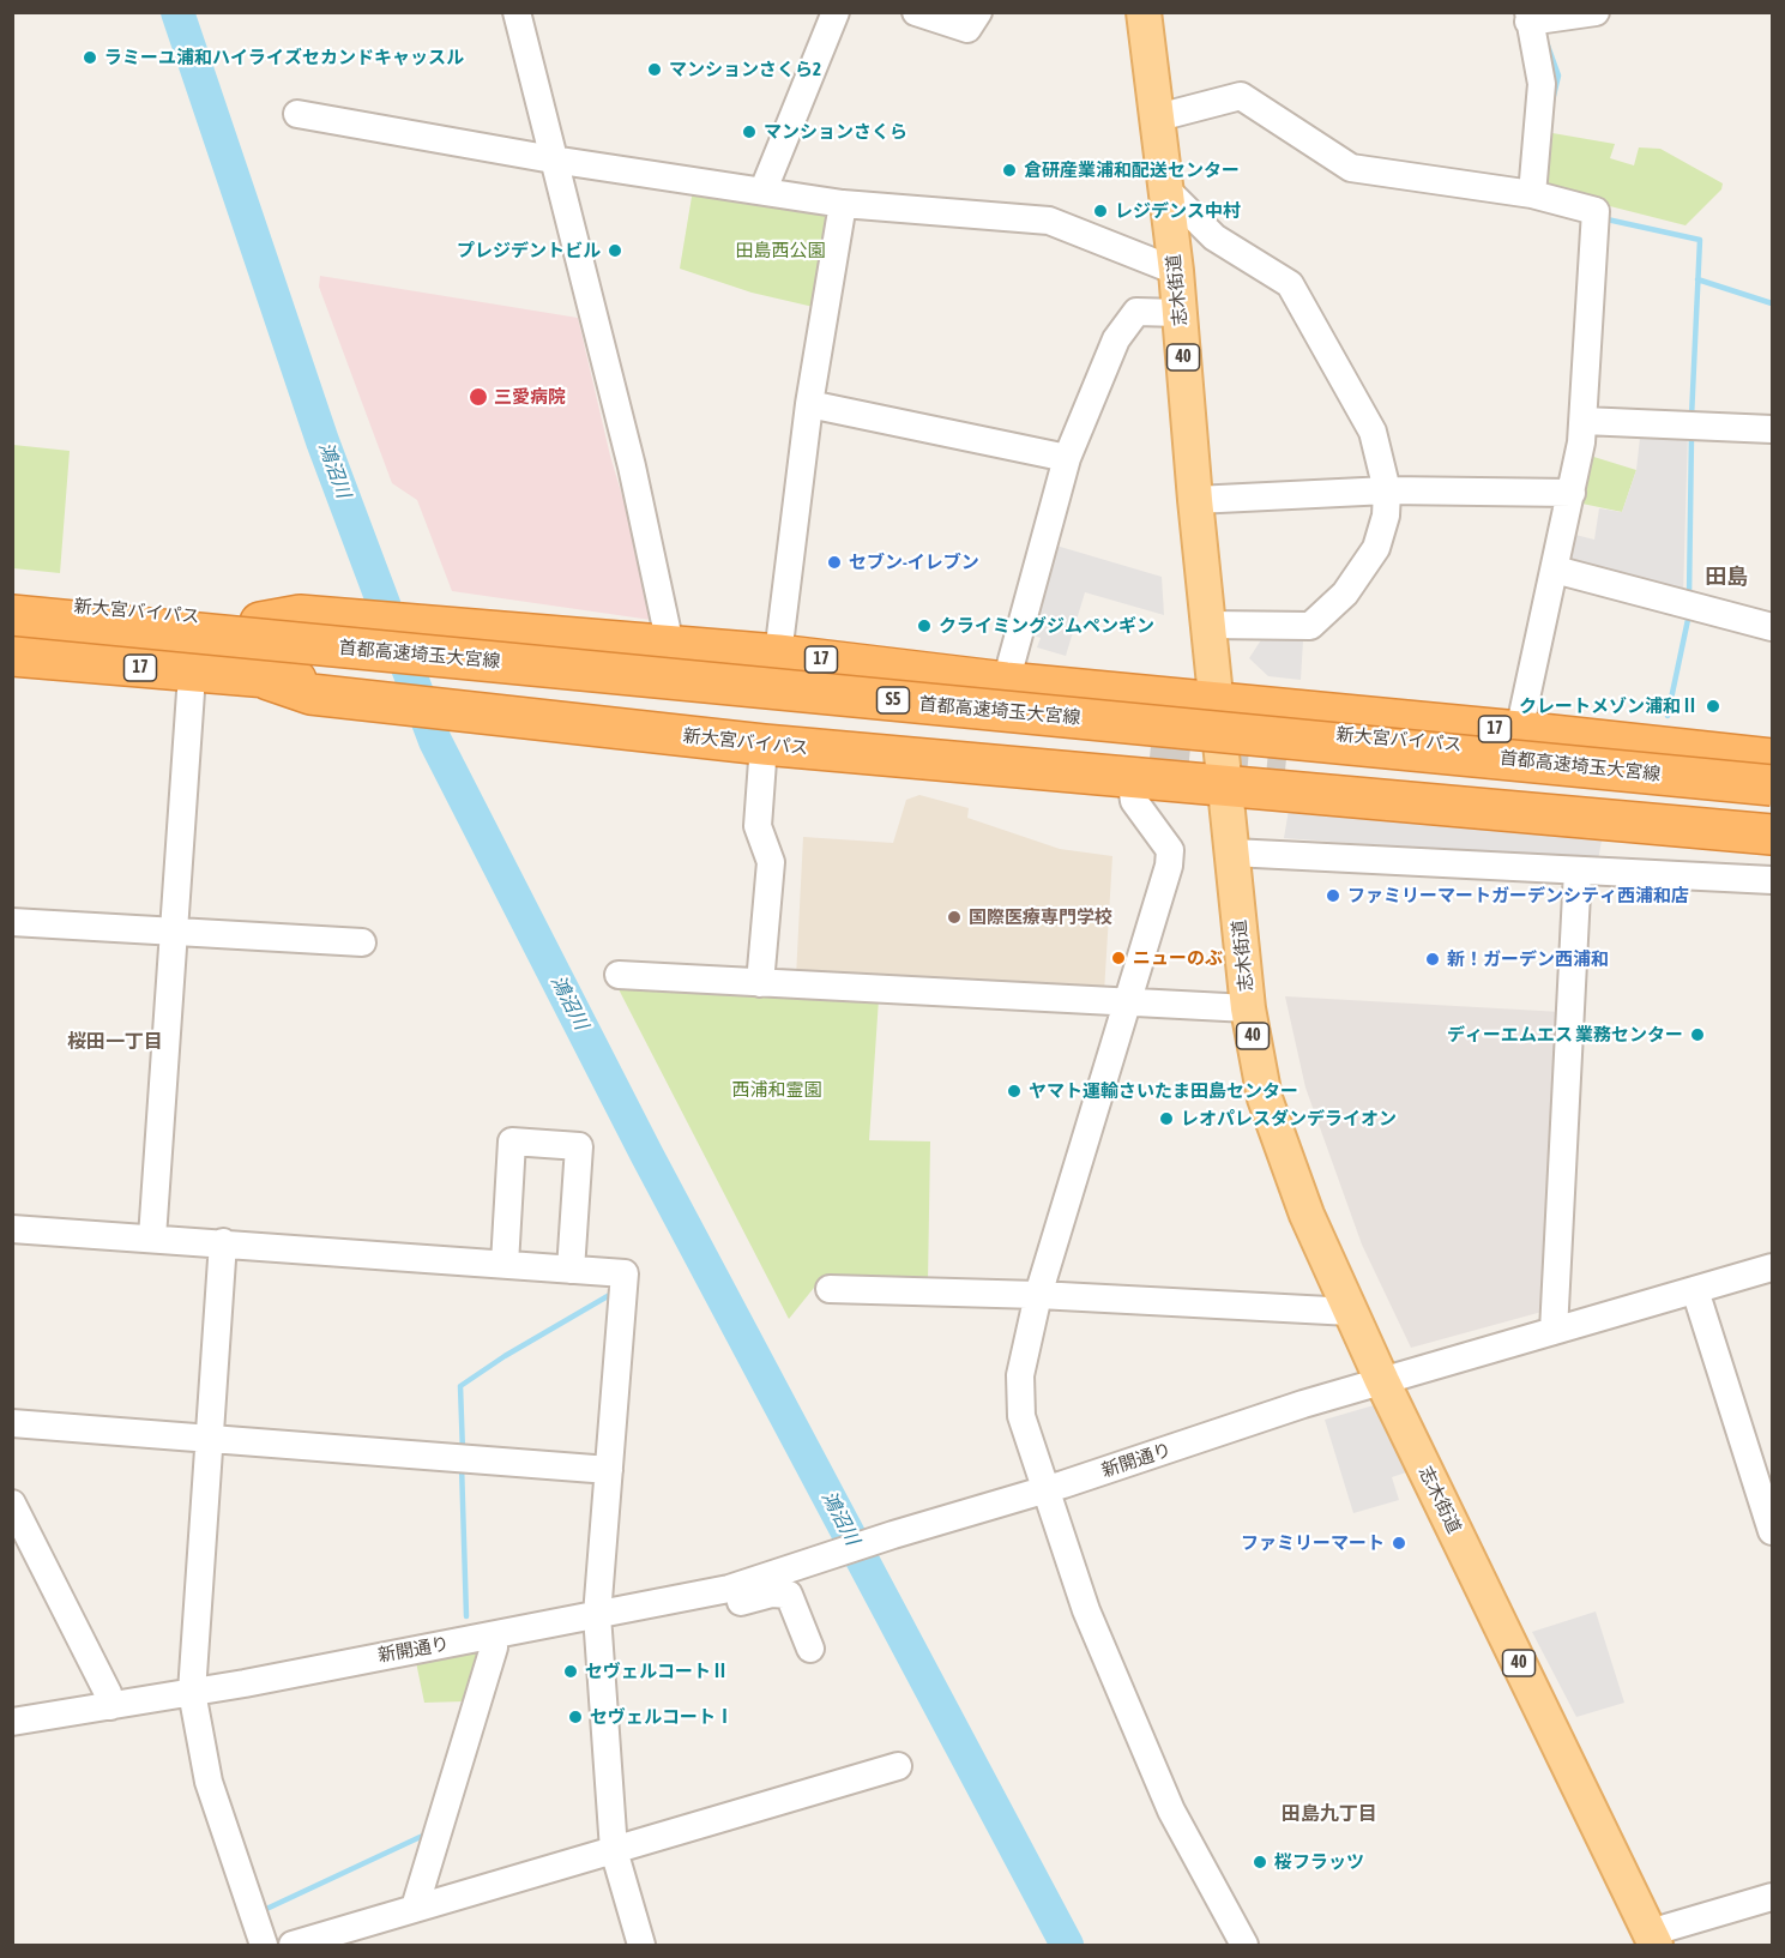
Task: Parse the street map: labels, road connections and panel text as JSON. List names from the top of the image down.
{
  "streets": {
    "highway": [
      "新大宮バイパス",
      "首都高速埼玉大宮線",
      "17",
      "S5"
    ],
    "main road": ["志木街道", "40"],
    "street": ["新開通り"]
  },
  "crossings": [
    ["志木街道", "新大宮バイパス"],
    ["志木街道", "17"],
    ["志木街道", "新開通り"],
    ["新大宮バイパス", "17"]
  ],
  "districts": ["田島", "桜田一丁目", "田島九丁目"],
  "water": ["鴻沼川"],
  "parks": ["田島西公園", "西浦和霊園"],
  "places": [
    "ラミーユ浦和ハイライズセカンドキャッスル",
    "マンションさくら2",
    "マンションさくら",
    "倉研産業浦和配送センター",
    "レジデンス中村",
    "プレジデントビル",
    "三愛病院",
    "セブン-イレブン",
    "クライミングジムペンギン",
    "クレートメゾン浦和Ⅱ",
    "ファミリーマートガーデンシティ西浦和店",
    "国際医療専門学校",
    "ニューのぶ",
    "新！ガーデン西浦和",
    "ディーエムエス 業務センター",
    "ヤマト運輸さいたま田島センター",
    "レオパレスダンデライオン",
    "ファミリーマート",
    "セヴェルコートⅡ",
    "セヴェルコートⅠ",
    "桜フラッツ"
  ]
}
